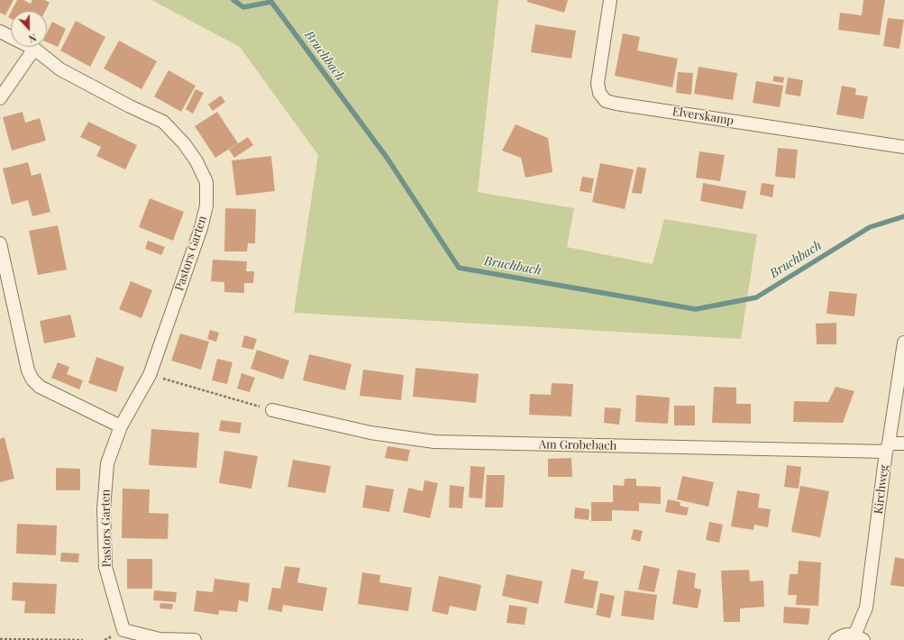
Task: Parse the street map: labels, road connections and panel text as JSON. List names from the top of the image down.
{
  "streets": {
    "street": [
      "Elverskamp",
      "Pastors Garten",
      "Am Grobebach",
      "Kirchweg"
    ]
  },
  "crossings": [
    ["Am Grobebach", "Kirchweg"]
  ],
  "water": ["Bruchbach"],
  "north": "bottom"
}
